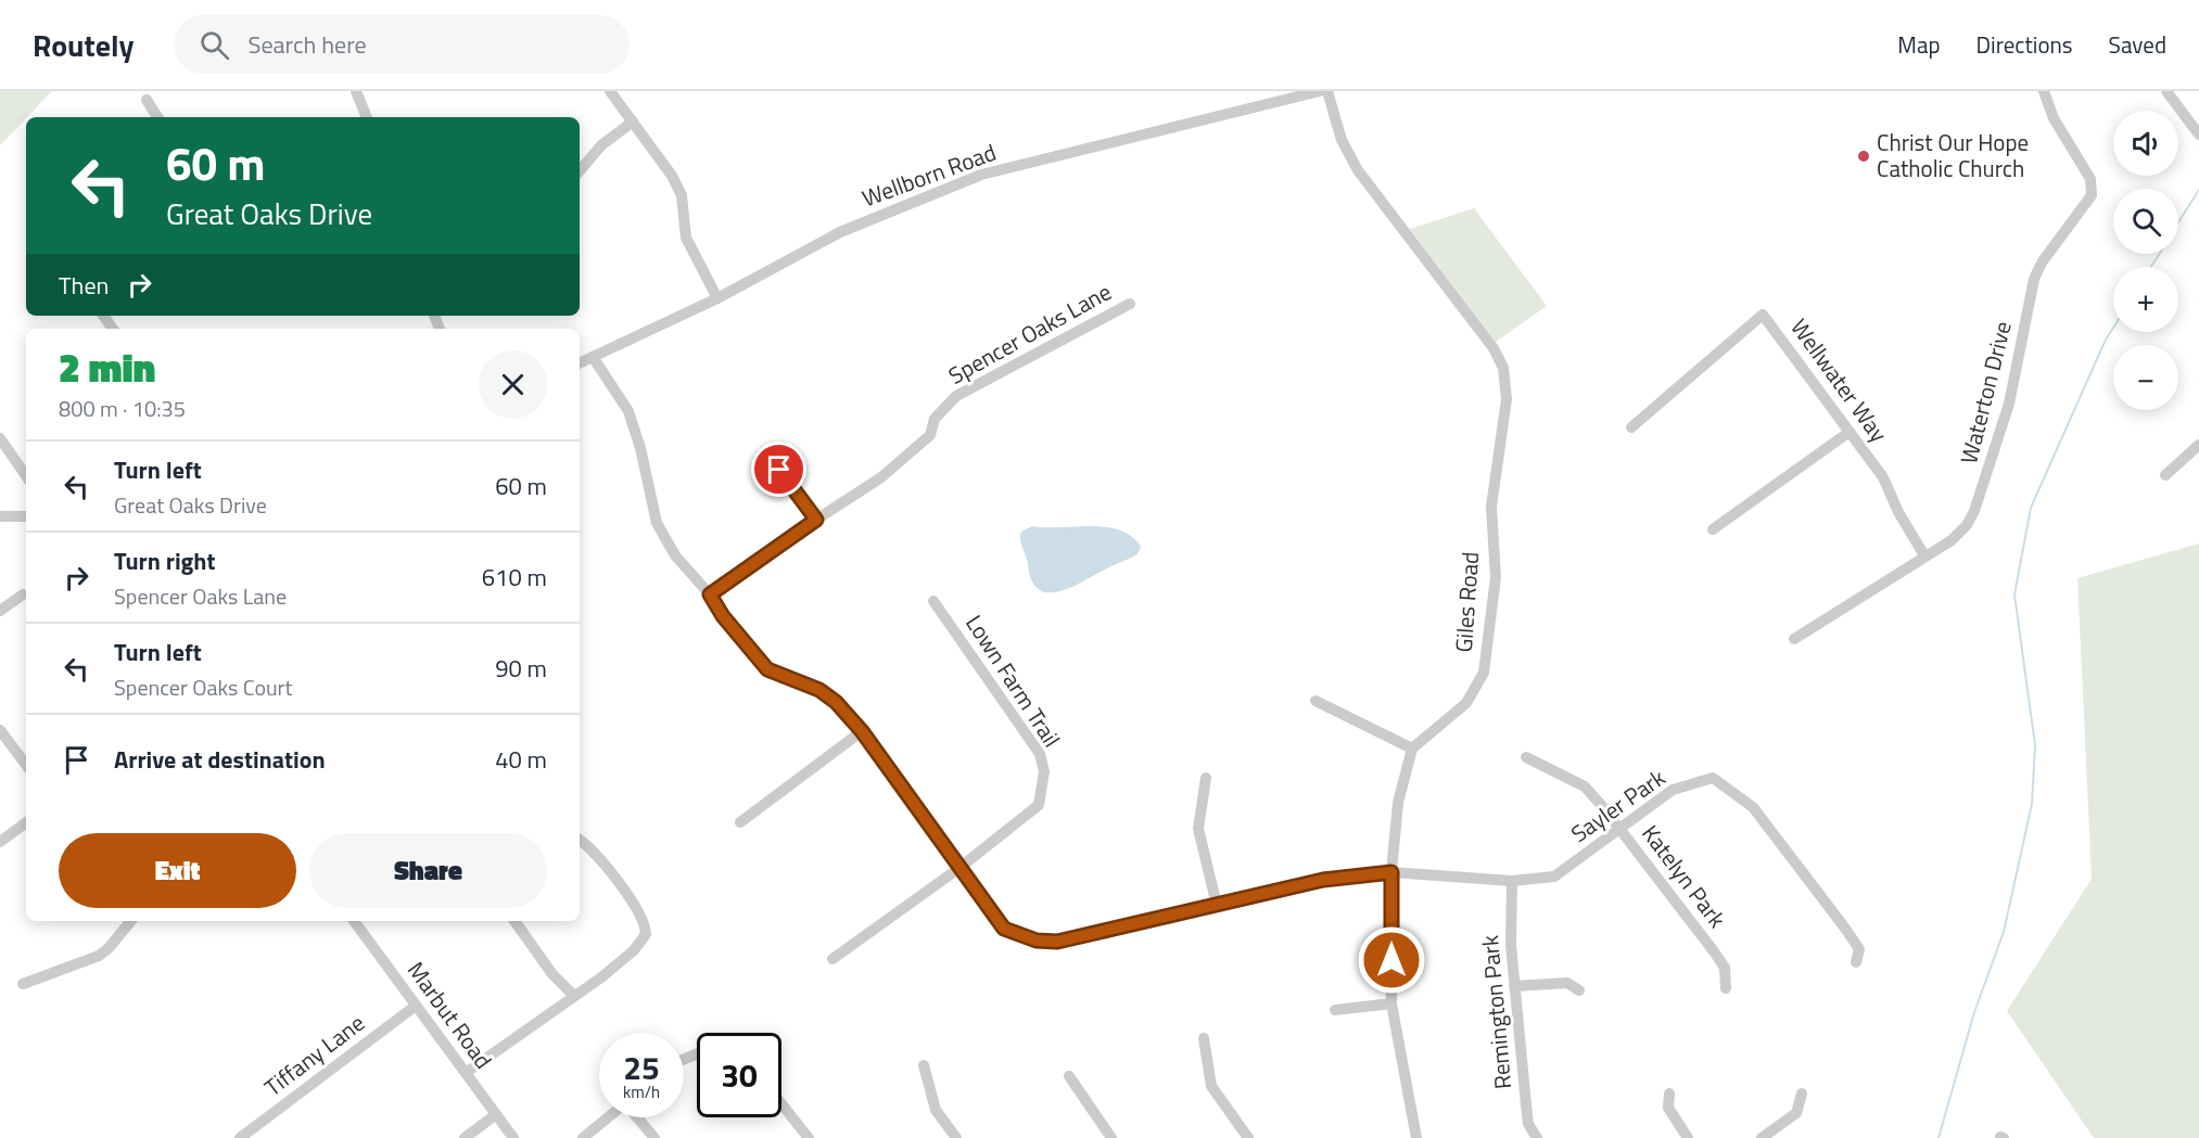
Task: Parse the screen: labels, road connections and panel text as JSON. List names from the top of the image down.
{
  "streets": {
    "street": [
      "Wellborn Road",
      "Spencer Oaks Lane",
      "Wellwater Way",
      "Waterton Drive",
      "Giles Road",
      "Lown Farm Trail",
      "Sayler Park",
      "Katelyn Park",
      "Remington Park",
      "Marbut Road",
      "Tiffany Lane"
    ]
  },
  "crossings": [
    ["Wellborn Road", "Sayler Park"],
    ["Spencer Oaks Lane", "Sayler Park"],
    ["Wellwater Way", "Waterton Drive"],
    ["Lown Farm Trail", "Sayler Park"],
    ["Sayler Park", "Katelyn Park"],
    ["Sayler Park", "Remington Park"],
    ["Marbut Road", "Tiffany Lane"]
  ],
  "places": ["Christ Our Hope Catholic Church"],
  "page": {
    "header": "Routely",
    "search": "Search here",
    "nav": ["Map", "Directions", "Saved"],
    "map_buttons": ["+", "−"],
    "turn": ["60 m", "Great Oaks Drive"],
    "then": "Then",
    "heading": ["2 min", "800 m · 10:35"],
    "list": [
      {
        "name": "Turn left",
        "note": "Great Oaks Drive",
        "value": "60 m"
      },
      {
        "name": "Turn right",
        "note": "Spencer Oaks Lane",
        "value": "610 m"
      },
      {
        "name": "Turn left",
        "note": "Spencer Oaks Court",
        "value": "90 m"
      },
      {
        "name": "Arrive at destination",
        "value": "40 m"
      }
    ],
    "buttons": ["Exit", "Share"],
    "speed": "25 km/h",
    "limit": "30"
  }
}
